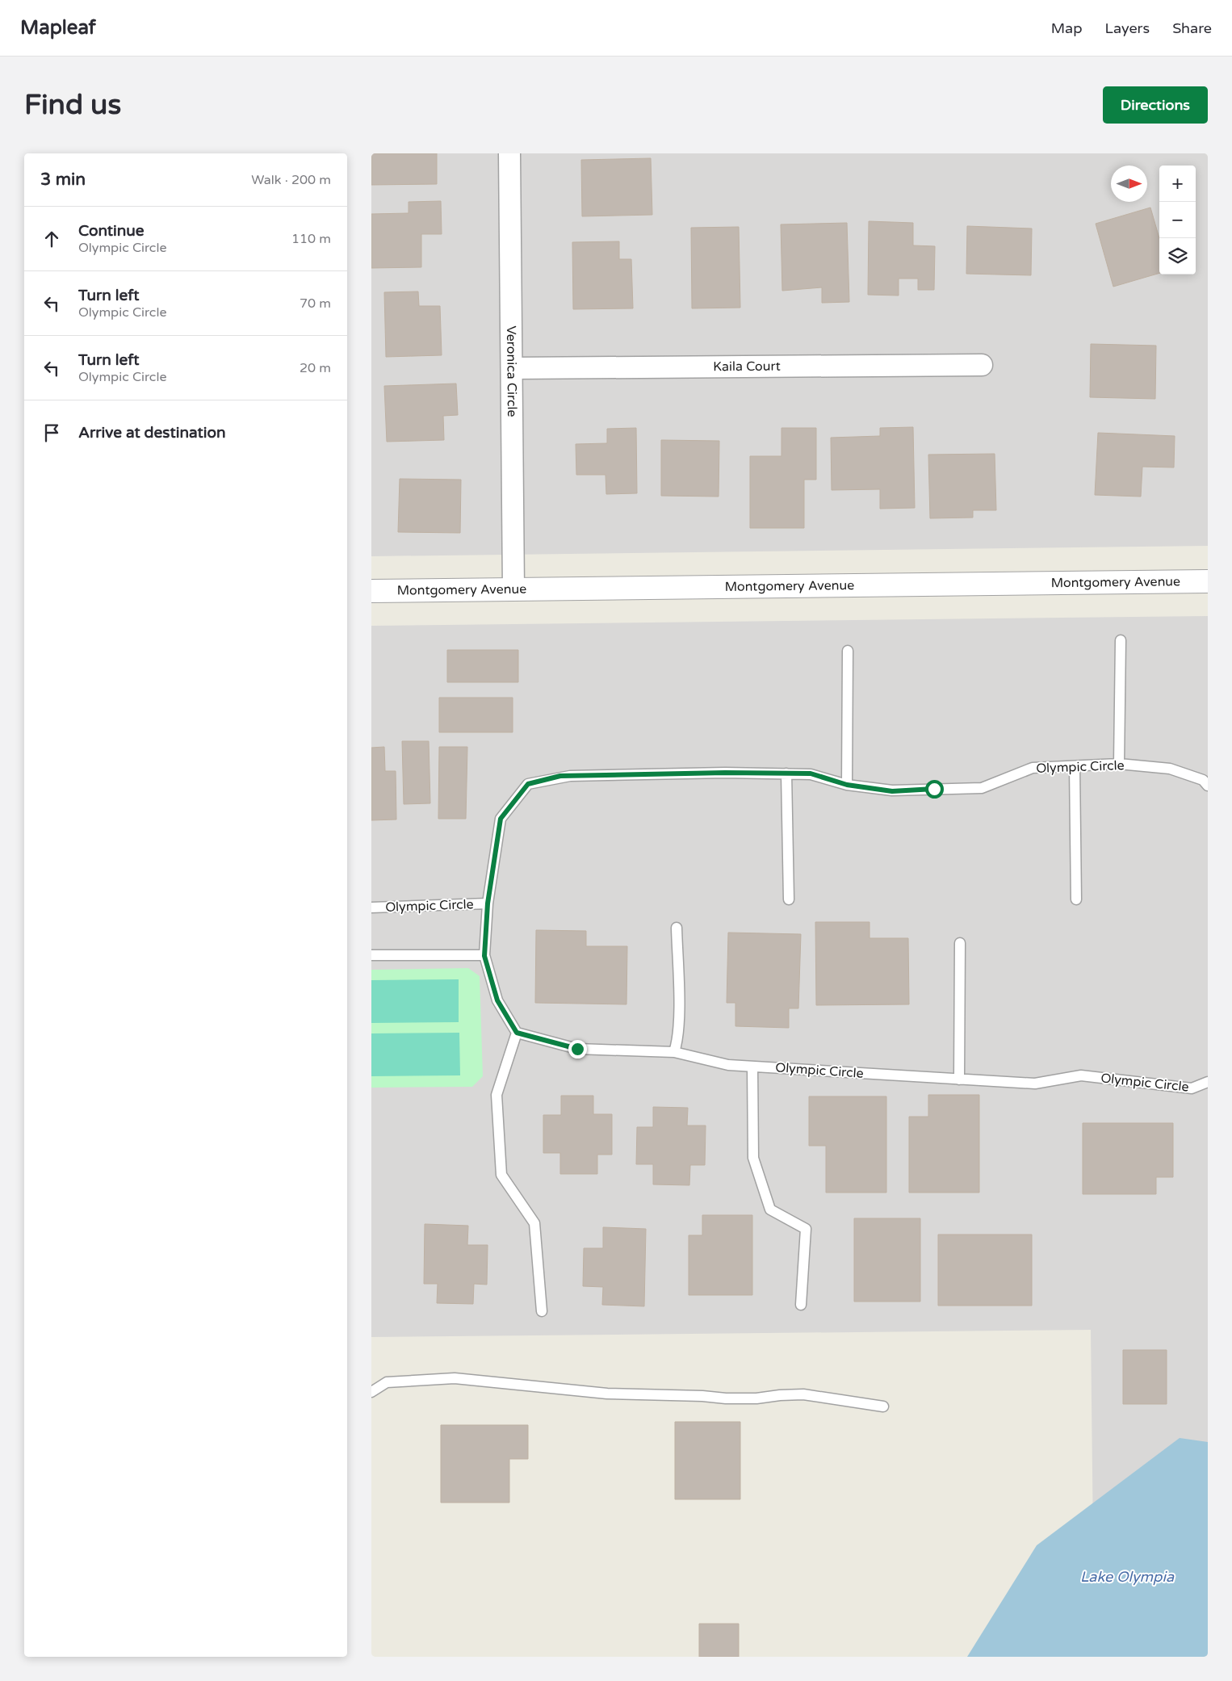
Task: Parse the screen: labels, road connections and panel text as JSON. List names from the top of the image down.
{
  "streets": {
    "street": ["Kaila Court", "Veronica Circle", "Montgomery Avenue"],
    "lane": ["Olympic Circle"]
  },
  "crossings": [
    ["Kaila Court", "Veronica Circle"],
    ["Veronica Circle", "Montgomery Avenue"]
  ],
  "water": ["Lake Olympia"],
  "north": "right",
  "page": {
    "header": "Mapleaf",
    "nav": ["Map", "Layers", "Share"],
    "buttons": "Directions",
    "title": "Find us",
    "heading": ["3 min", "Walk · 200 m"],
    "map_buttons": ["+", "−"],
    "list": [
      ["Continue", "Olympic Circle", "110 m"],
      ["Turn left", "Olympic Circle", "70 m"],
      ["Turn left", "Olympic Circle", "20 m"],
      "Arrive at destination"
    ]
  }
}
